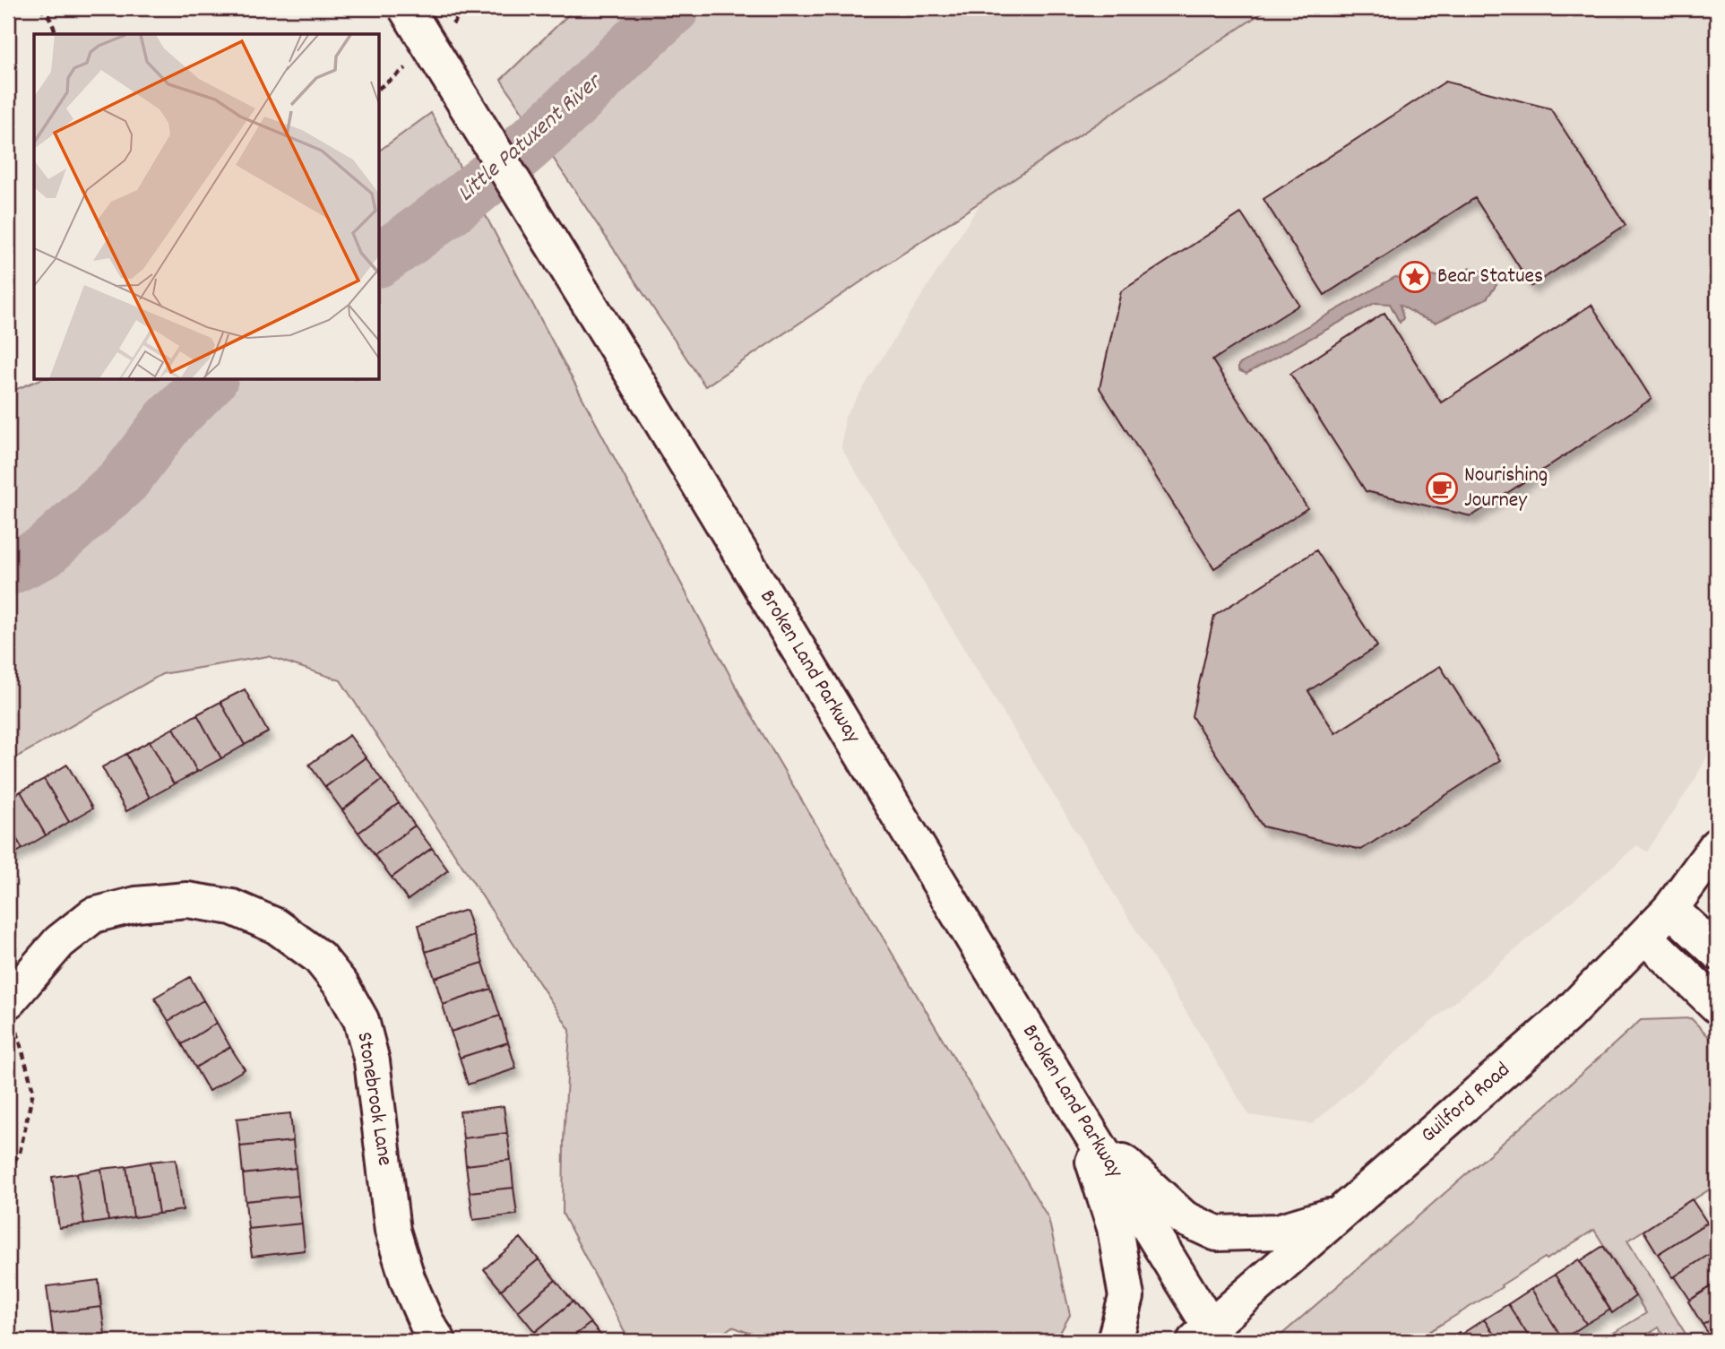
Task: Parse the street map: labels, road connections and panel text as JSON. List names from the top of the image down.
{
  "streets": {
    "street": ["Broken Land Parkway", "Stonebrook Lane", "Guilford Road"]
  },
  "crossings": [
    ["Broken Land Parkway", "Guilford Road"]
  ],
  "water": ["Little Patuxent River"],
  "places": {
    "place": ["Bear Statues"],
    "cafe": ["Nourishing Journey"]
  }
}
